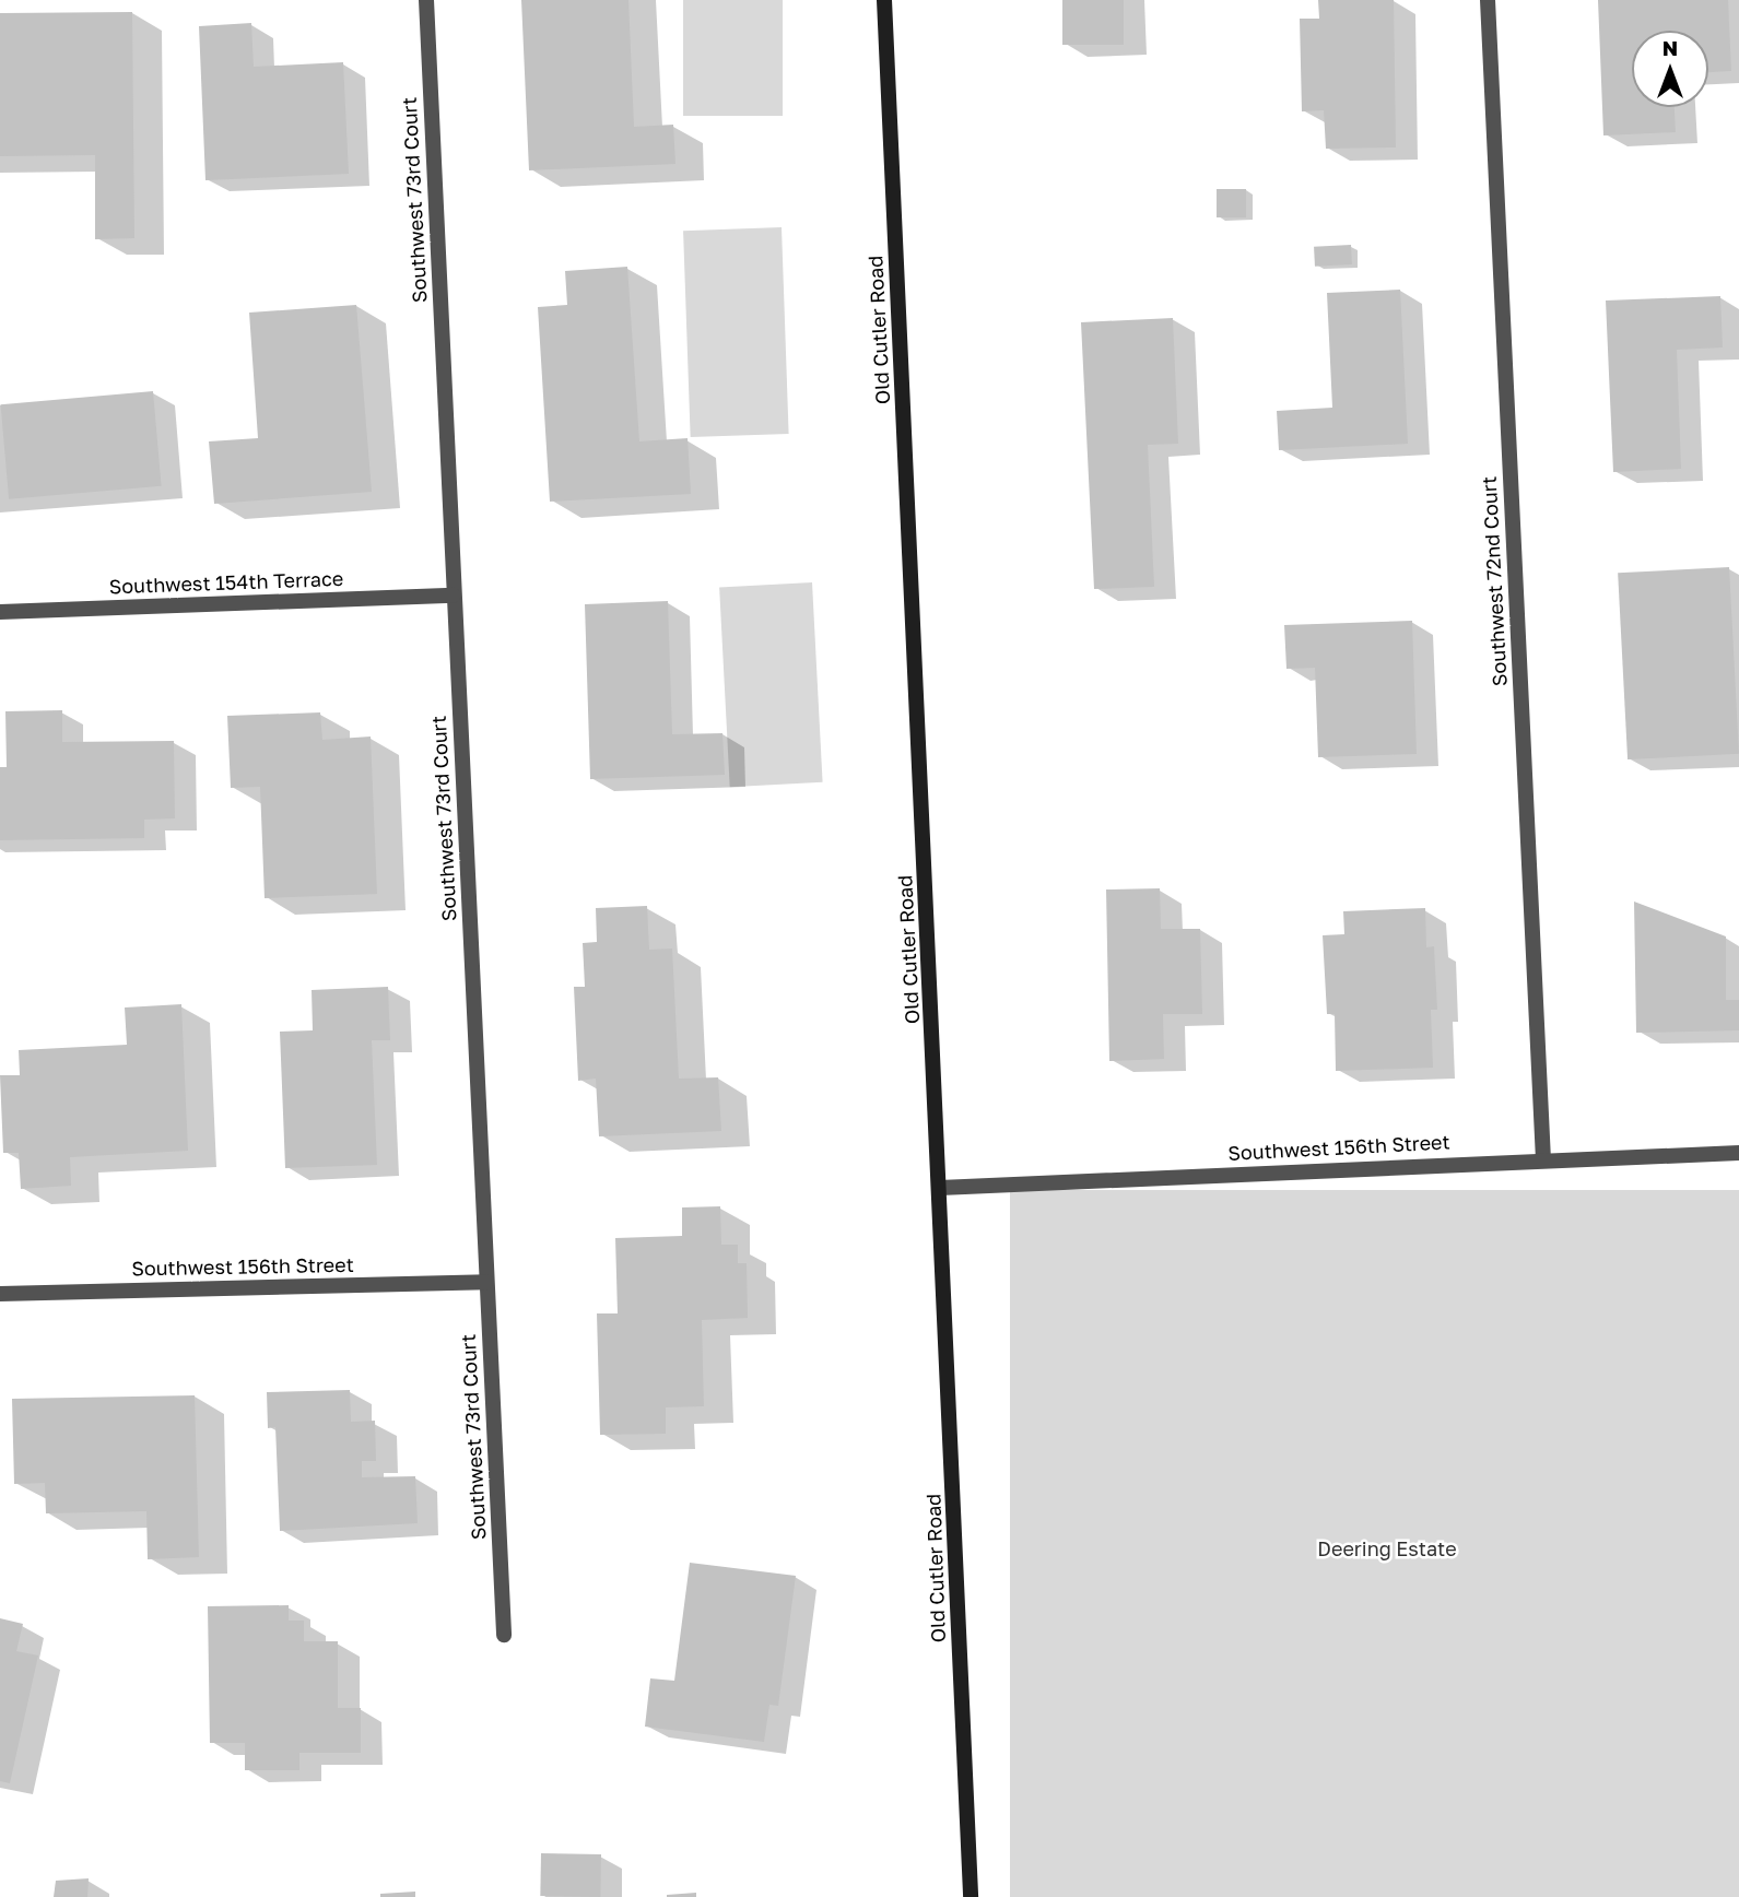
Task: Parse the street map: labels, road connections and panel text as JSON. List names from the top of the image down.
{
  "streets": {
    "main road": ["Old Cutler Road"],
    "street": [
      "Southwest 73rd Court",
      "Southwest 72nd Court",
      "Southwest 154th Terrace",
      "Southwest 156th Street"
    ]
  },
  "crossings": [
    ["Southwest 73rd Court", "Southwest 154th Terrace"],
    ["Southwest 73rd Court", "Southwest 156th Street"],
    ["Old Cutler Road", "Southwest 156th Street"],
    ["Southwest 72nd Court", "Southwest 156th Street"]
  ],
  "parks": ["Deering Estate"],
  "north": "top"
}
